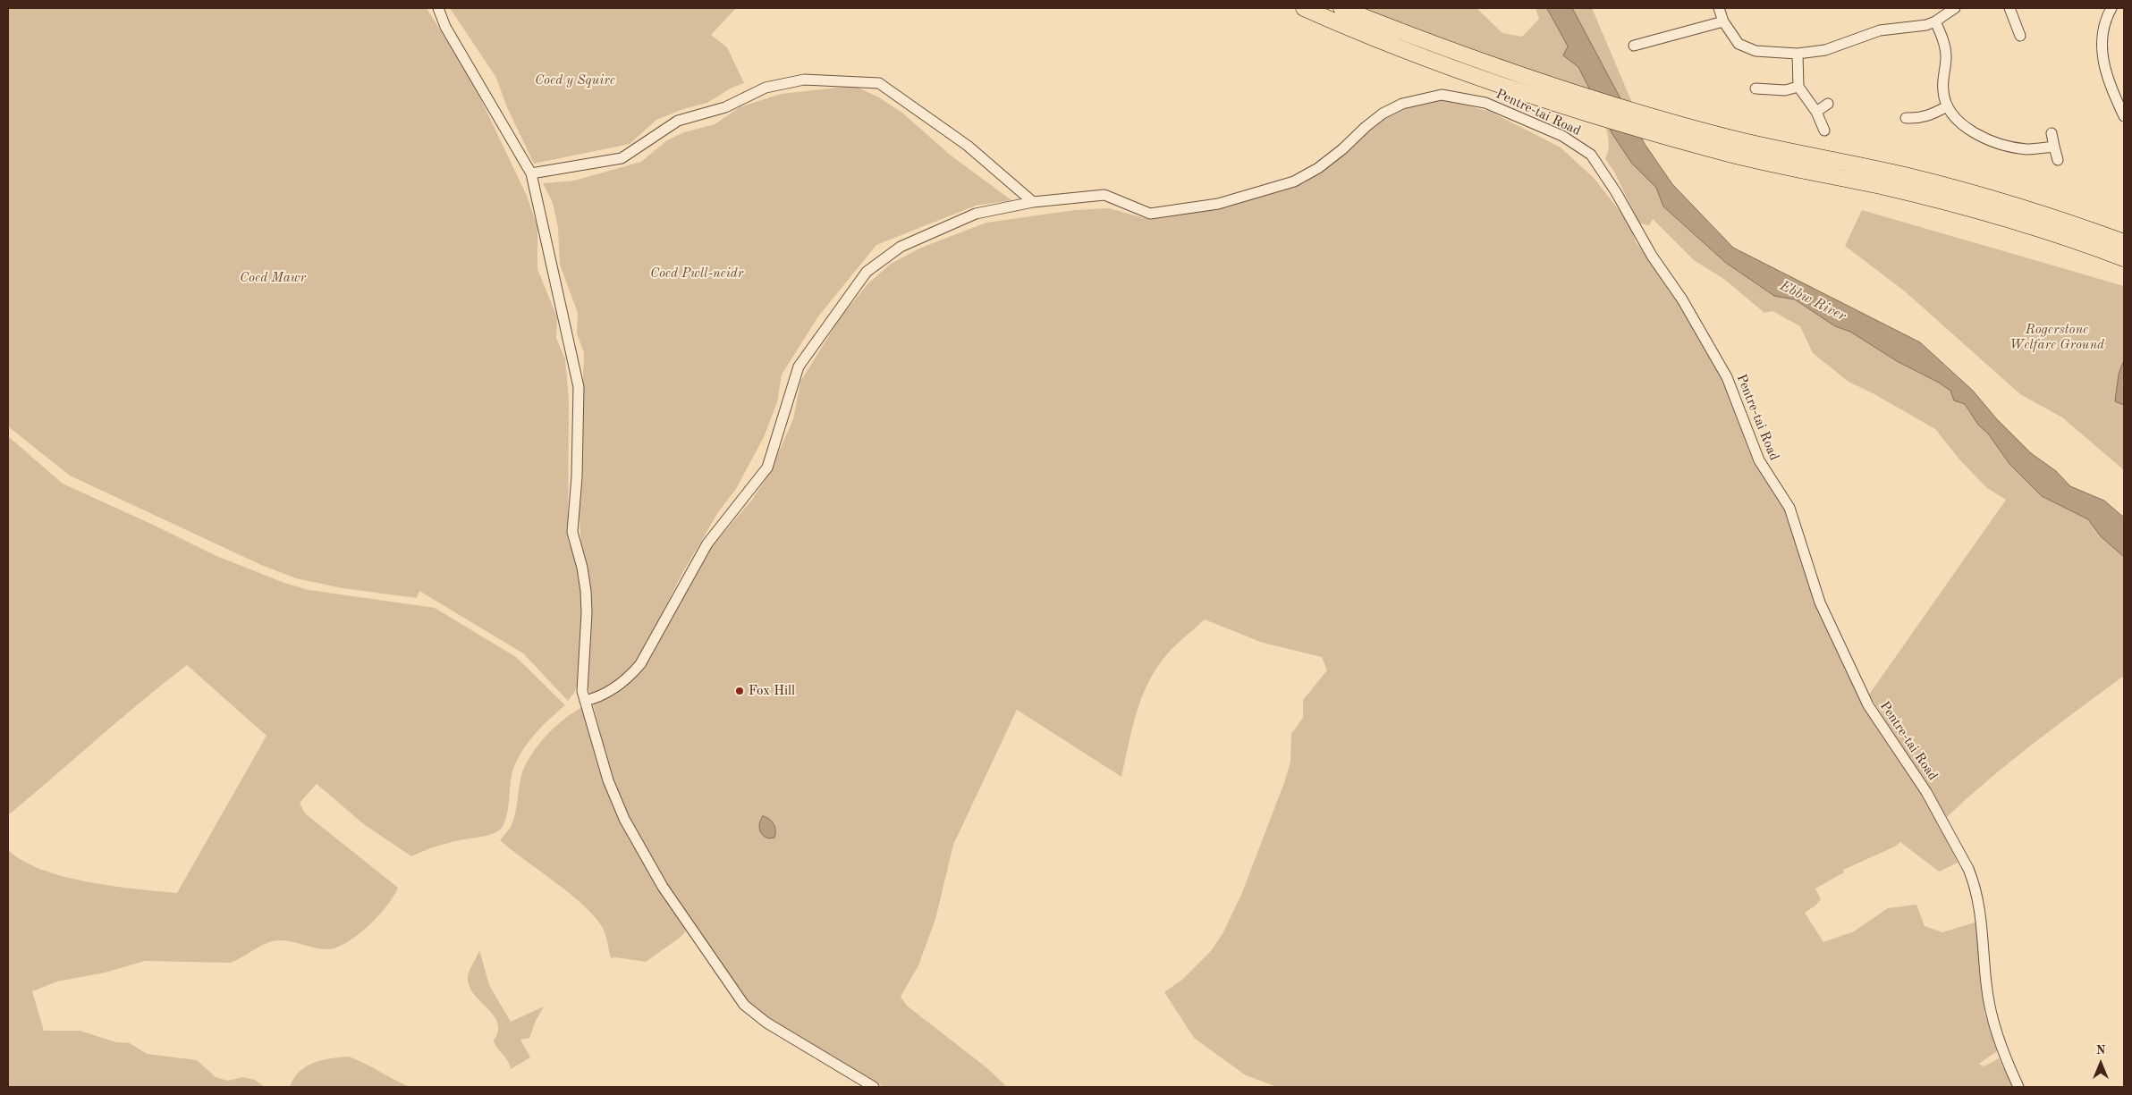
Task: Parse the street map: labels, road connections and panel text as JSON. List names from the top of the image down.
{
  "streets": {
    "street": ["Pentre-tai Road"]
  },
  "water": ["Ebbw River"],
  "parks": [
    "Coed y Squire",
    "Coed Pwll-neidr",
    "Coed Mawr",
    "Rogerstone Welfare Ground"
  ],
  "places": ["Fox Hill"],
  "north": "top"
}
